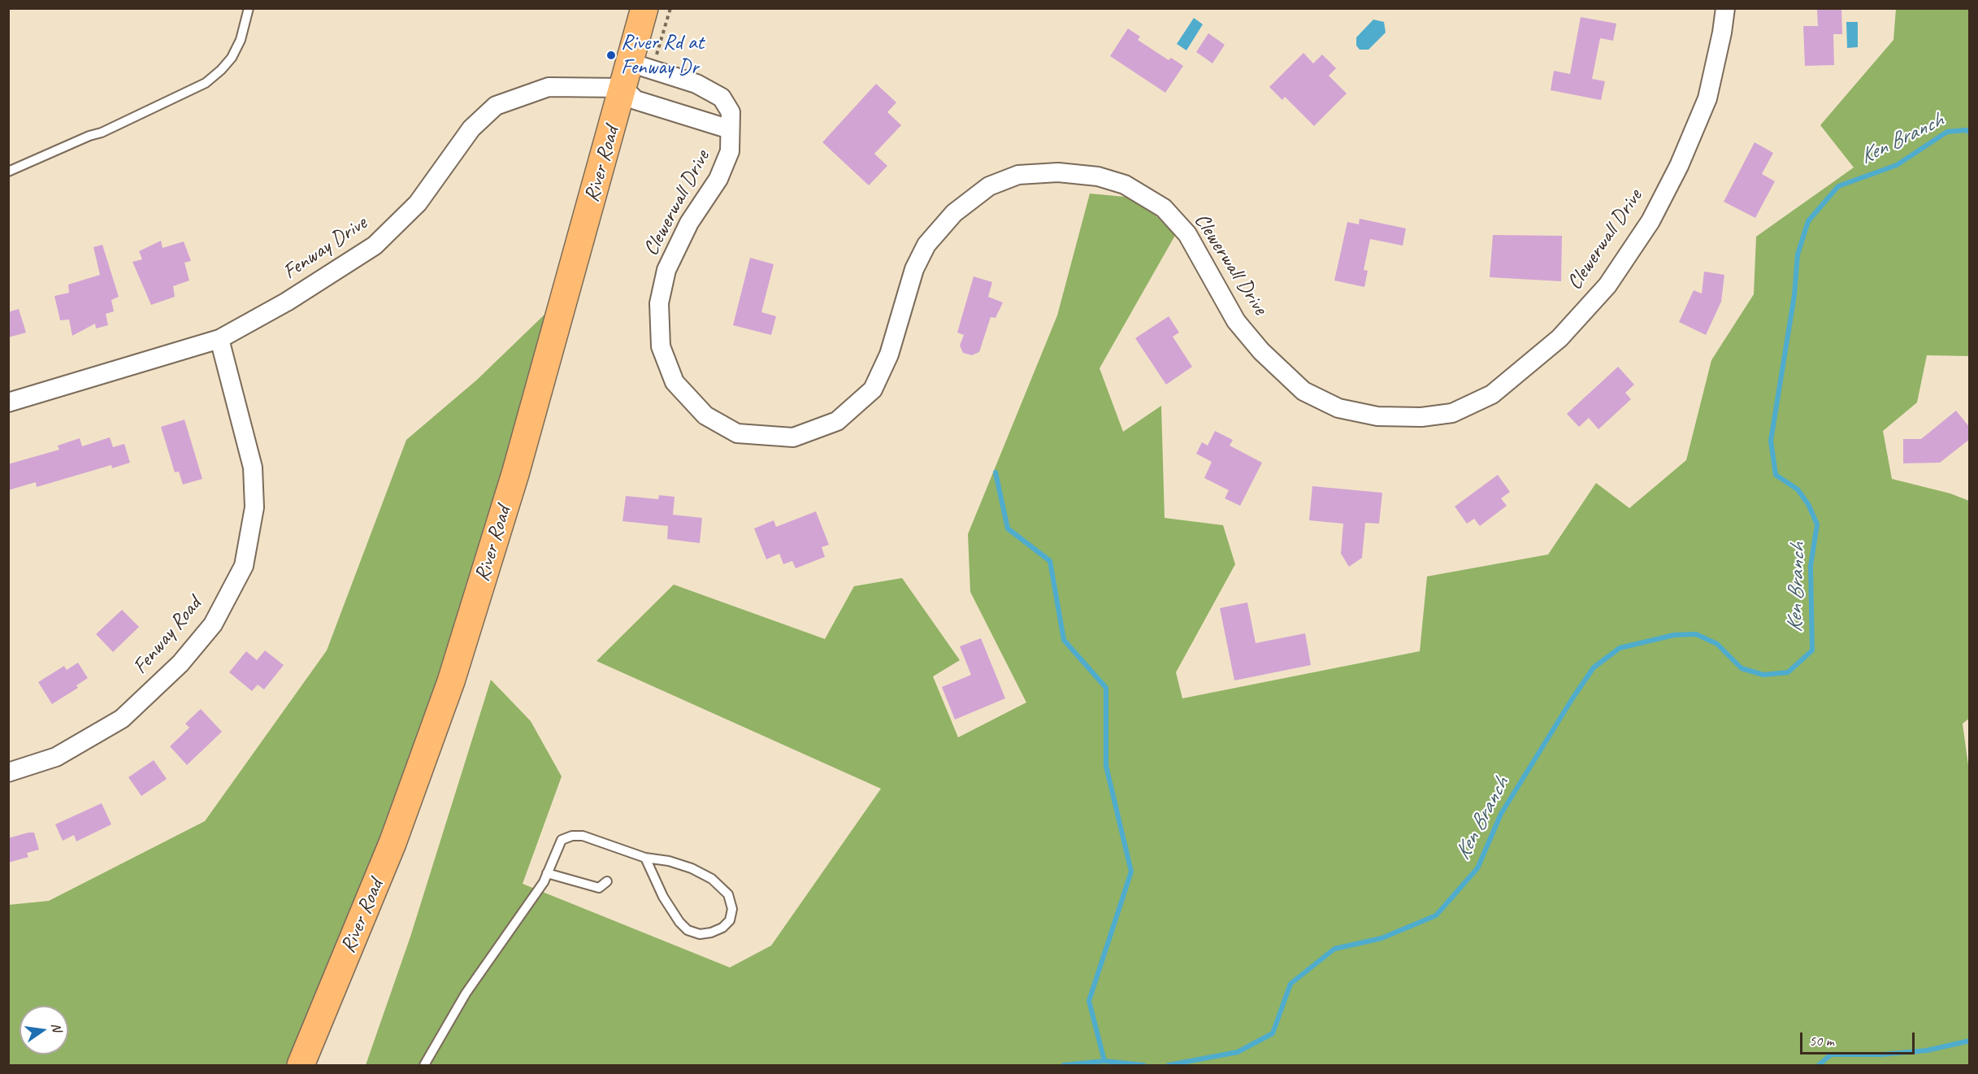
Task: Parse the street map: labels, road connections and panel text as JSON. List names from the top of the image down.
{
  "streets": {
    "main road": ["River Road"],
    "street": ["Clewerwall Drive", "Fenway Drive", "Fenway Road"]
  },
  "crossings": [
    ["River Road", "Clewerwall Drive"],
    ["River Road", "Fenway Drive"],
    ["Clewerwall Drive", "Fenway Drive"],
    ["Fenway Drive", "Fenway Road"]
  ],
  "water": ["Ken Branch"],
  "places": ["River Rd at Fenway Dr"],
  "scale_bar": "50 m",
  "north": "right"
}
